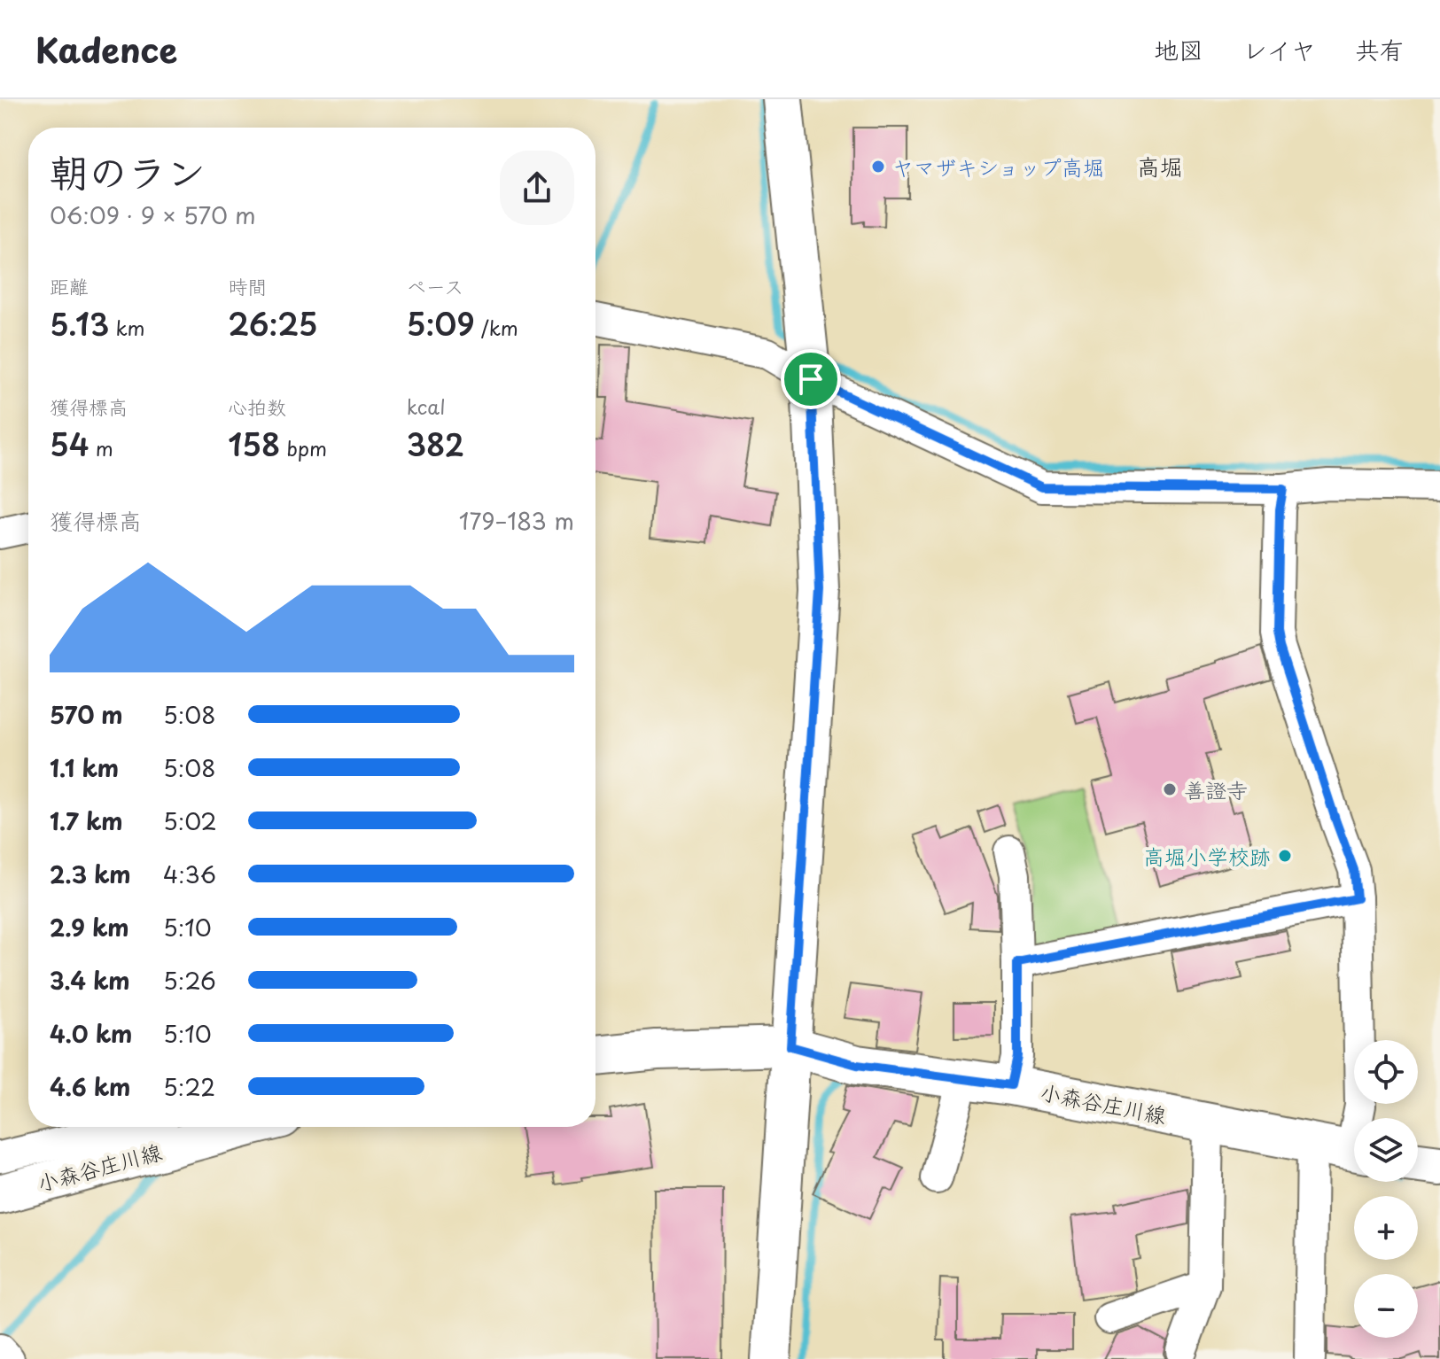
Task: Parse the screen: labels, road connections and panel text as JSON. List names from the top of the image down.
{
  "streets": {
    "street": ["小森谷庄川線"]
  },
  "districts": ["高堀"],
  "places": ["ヤマザキショップ高堀", "善證寺", "高堀小学校跡"],
  "page": {
    "header": "Kadence",
    "nav": ["地図", "レイヤ", "共有"],
    "heading": ["朝のラン", "06:09 · 9 × 570 m"],
    "stats": [
      ["距離", "5.13 km"],
      ["時間", "26:25"],
      ["ペース", "5:09 /km"],
      ["獲得標高", "54 m"],
      ["心拍数", "158 bpm"],
      ["kcal", "382"]
    ],
    "chart": ["獲得標高", "179–183 m"],
    "list": [
      {
        "name": "570 m",
        "note": "5:08"
      },
      {
        "name": "1.1 km",
        "note": "5:08"
      },
      {
        "name": "1.7 km",
        "note": "5:02"
      },
      {
        "name": "2.3 km",
        "note": "4:36"
      },
      {
        "name": "2.9 km",
        "note": "5:10"
      },
      {
        "name": "3.4 km",
        "note": "5:26"
      },
      {
        "name": "4.0 km",
        "note": "5:10"
      },
      {
        "name": "4.6 km",
        "note": "5:22"
      }
    ],
    "map_buttons": ["+", "−"]
  }
}
